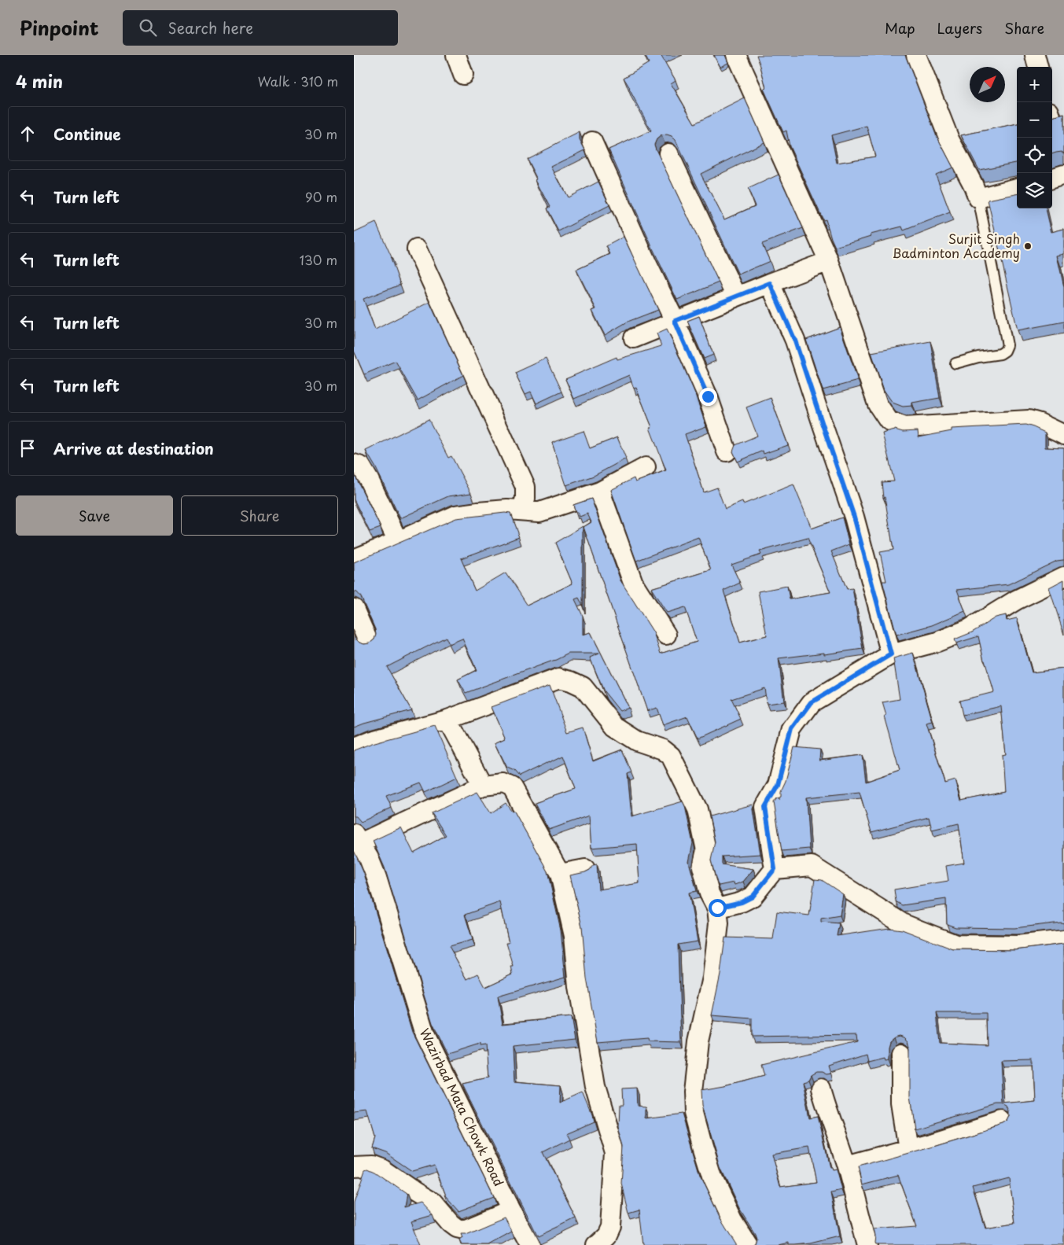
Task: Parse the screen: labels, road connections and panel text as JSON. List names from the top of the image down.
{
  "streets": {
    "street": ["Wazirbad Mata Chowk Road"]
  },
  "places": ["Surjit Singh Badminton Academy"],
  "north": "top right",
  "page": {
    "header": "Pinpoint",
    "search": "Search here",
    "nav": ["Map", "Layers", "Share"],
    "heading": ["4 min", "Walk · 310 m"],
    "map_buttons": ["+", "−"],
    "list": [
      ["Continue", "30 m"],
      ["Turn left", "90 m"],
      ["Turn left", "130 m"],
      ["Turn left", "30 m"],
      ["Turn left", "30 m"],
      "Arrive at destination"
    ],
    "buttons": ["Save", "Share"]
  }
}
